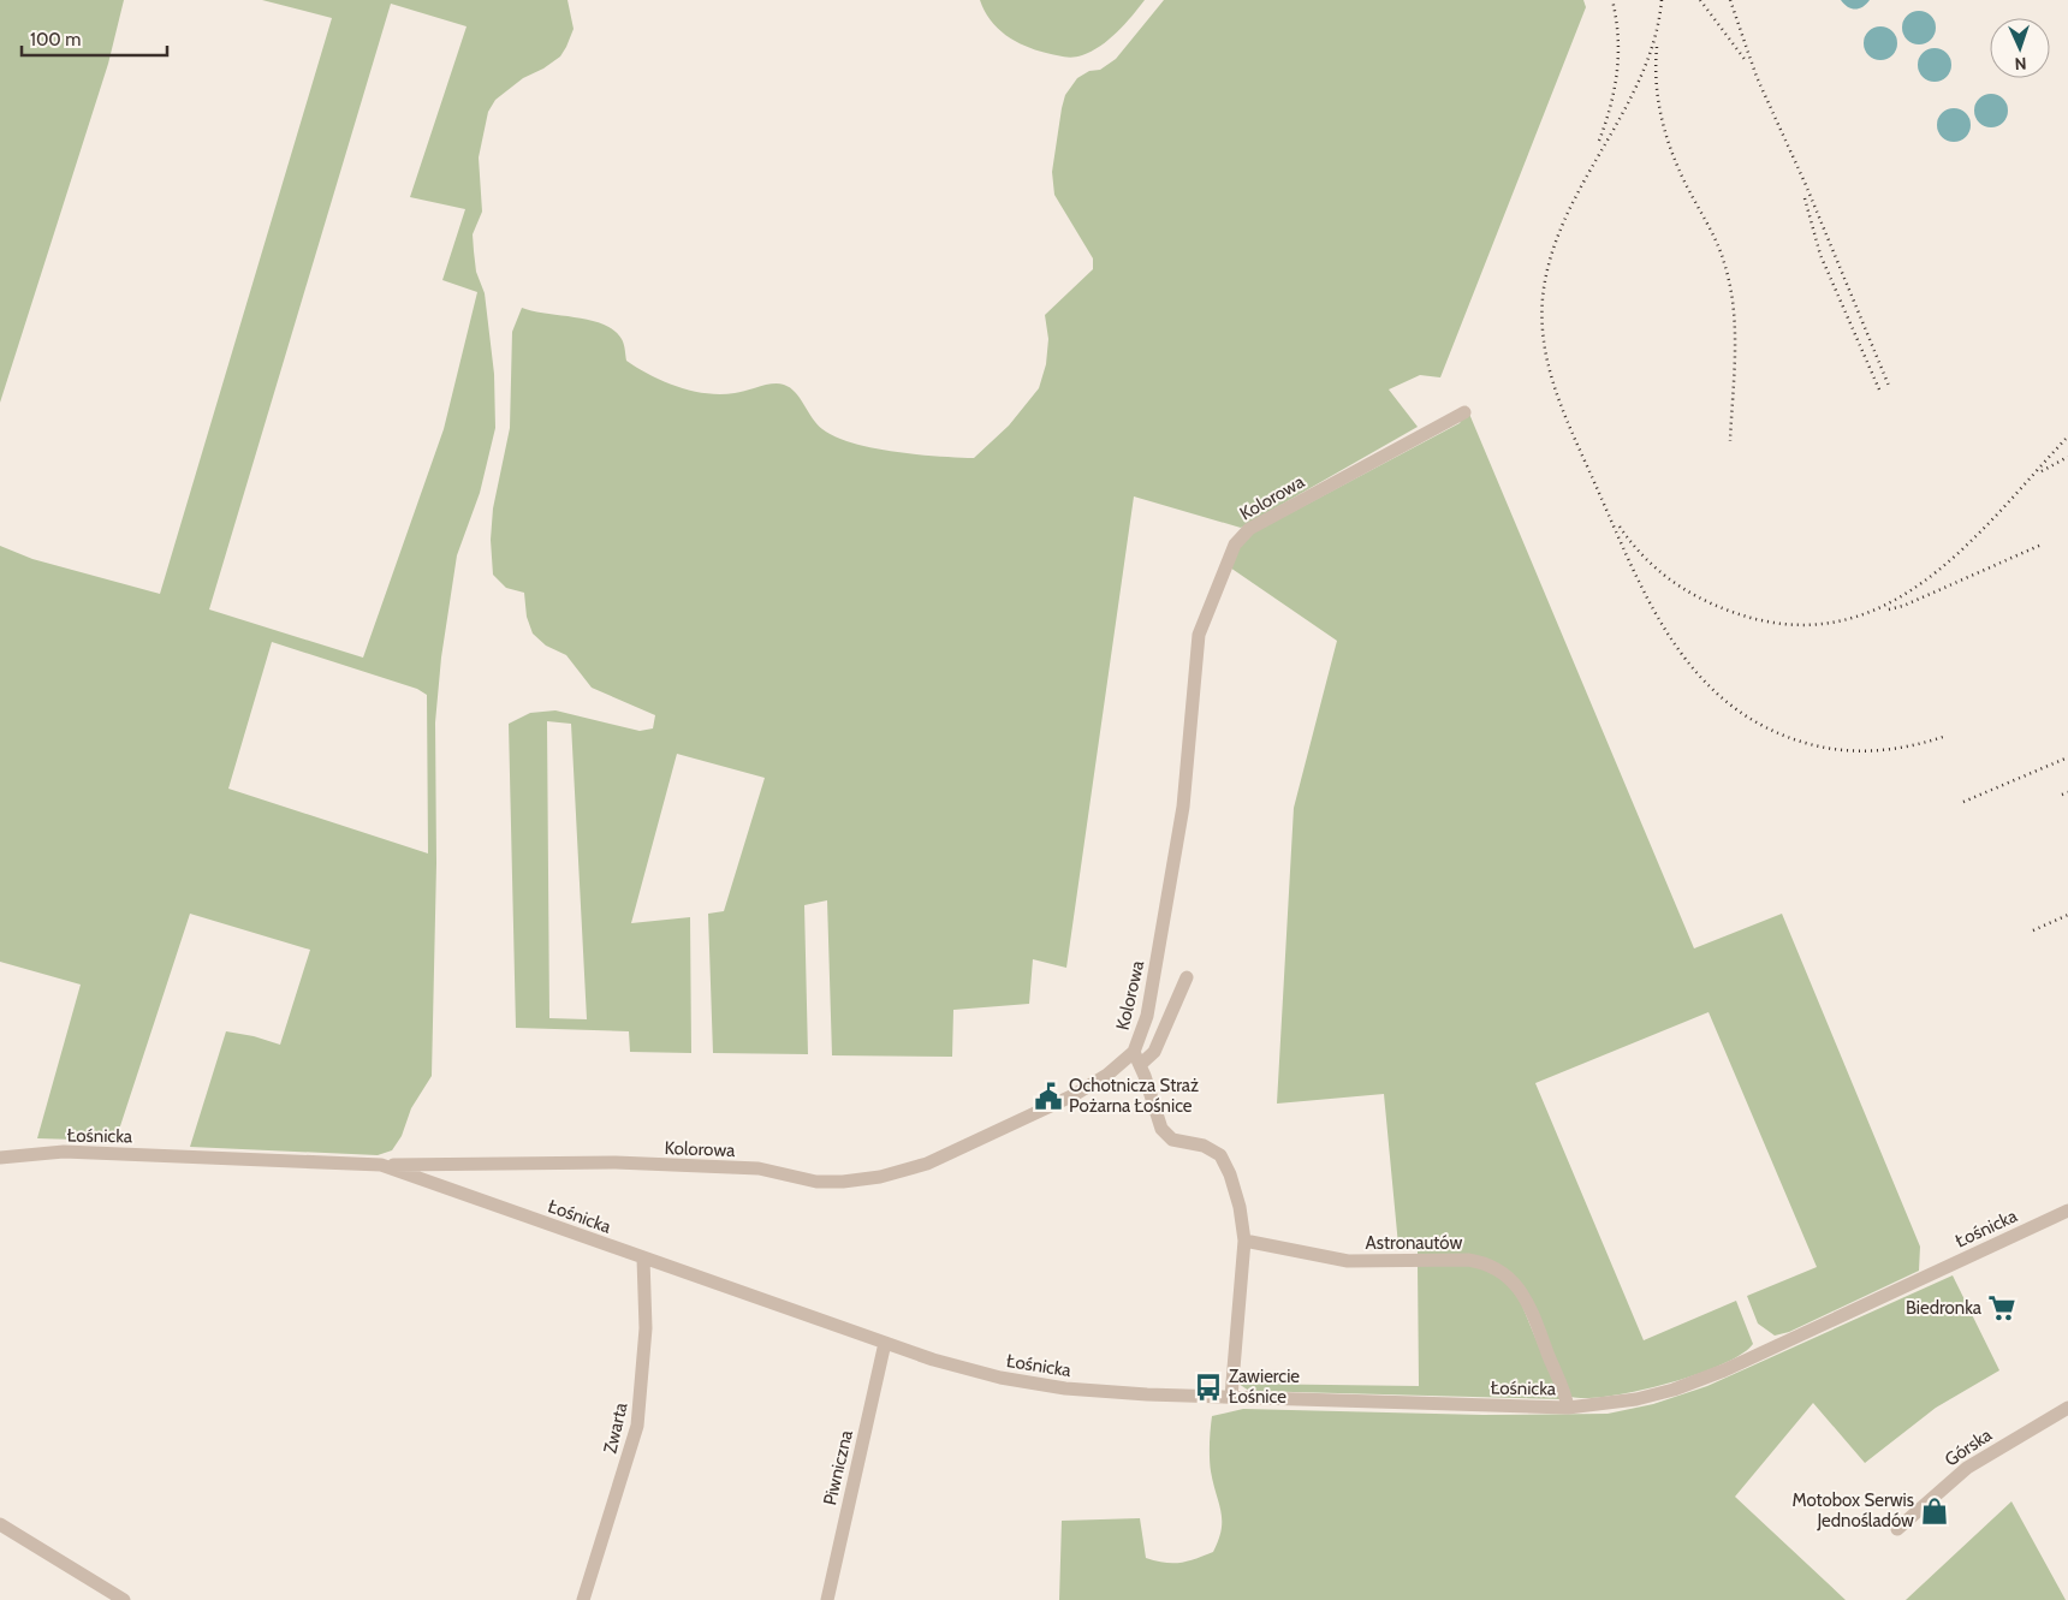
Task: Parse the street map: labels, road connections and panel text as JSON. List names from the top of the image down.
{
  "streets": {
    "street": [
      "Kolorowa",
      "Łośnicka",
      "Astronautów",
      "Zwarta",
      "Górska",
      "Piwniczna"
    ]
  },
  "crossings": [
    ["Kolorowa", "Łośnicka"],
    ["Łośnicka", "Astronautów"],
    ["Łośnicka", "Zwarta"],
    ["Łośnicka", "Piwniczna"]
  ],
  "places": {
    "public building": ["Ochotnicza Straż Pożarna Łośnice"],
    "supermarket": ["Biedronka"],
    "bus stop": ["Zawiercie Łośnice"],
    "shop": ["Motobox Serwis Jednośladów"]
  },
  "scale_bar": "100 m",
  "north": "bottom"
}
